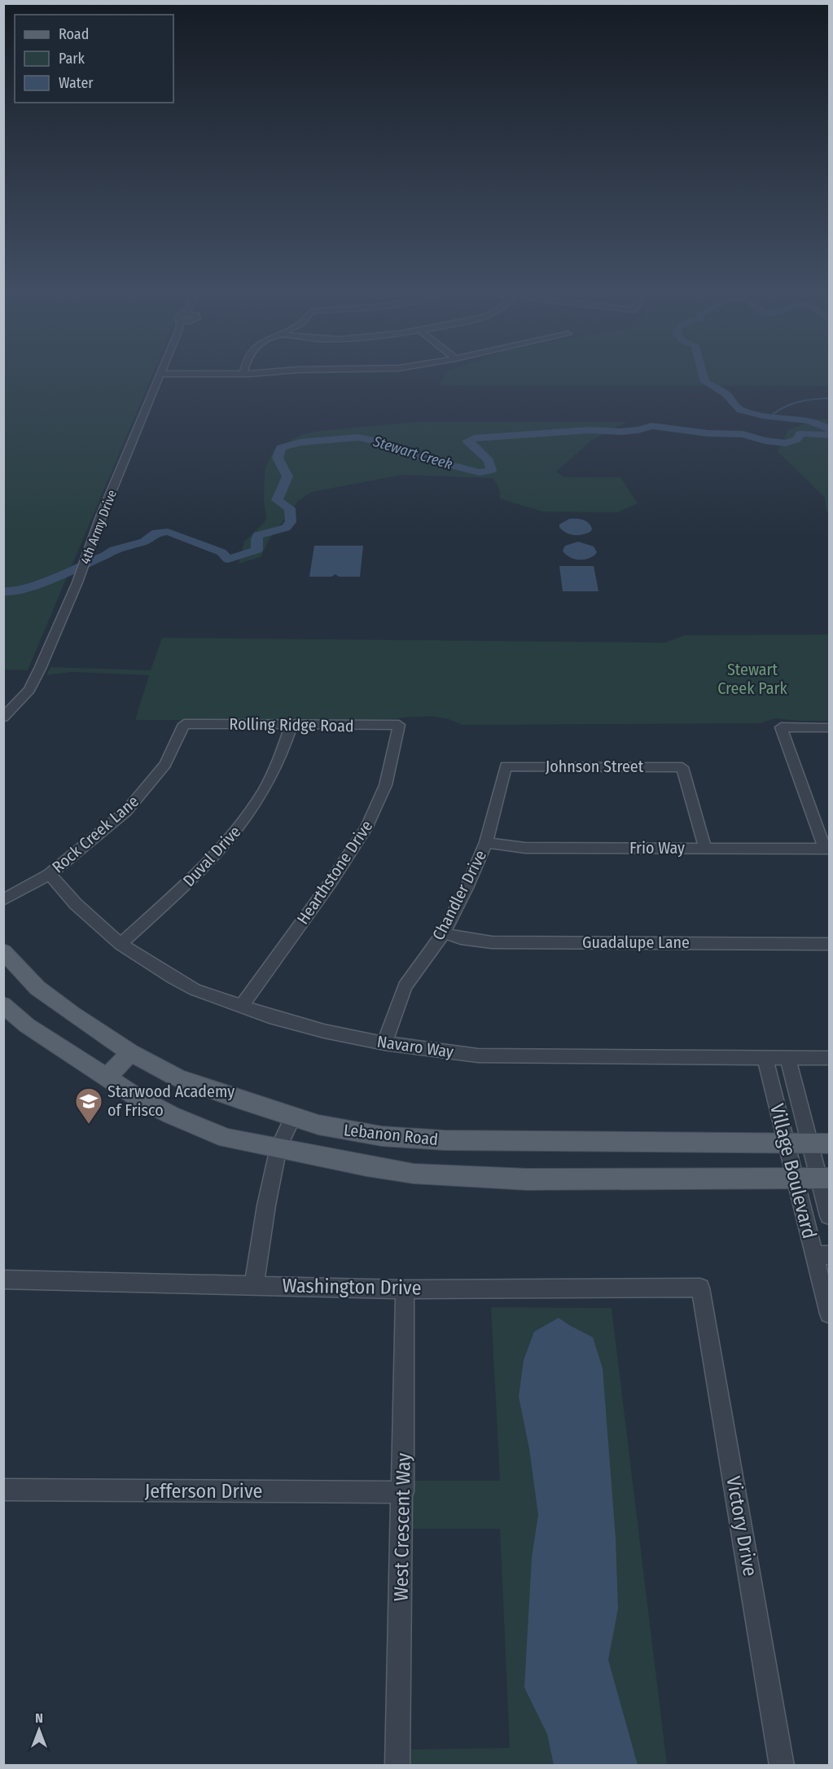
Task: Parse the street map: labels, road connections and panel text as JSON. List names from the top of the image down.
{
  "streets": {
    "main road": ["Lebanon Road"],
    "street": [
      "4th Army Drive",
      "Rolling Ridge Road",
      "Johnson Street",
      "Rock Creek Lane",
      "Frio Way",
      "Duval Drive",
      "Hearthstone Drive",
      "Chandler Drive",
      "Guadalupe Lane",
      "Navaro Way",
      "Village Boulevard",
      "Washington Drive",
      "Jefferson Drive",
      "Victory Drive",
      "West Crescent Way"
    ]
  },
  "crossings": [
    ["Rolling Ridge Road", "Rock Creek Lane"],
    ["Rolling Ridge Road", "Duval Drive"],
    ["Rolling Ridge Road", "Hearthstone Drive"],
    ["Johnson Street", "Frio Way"],
    ["Johnson Street", "Chandler Drive"],
    ["Rock Creek Lane", "Navaro Way"],
    ["Frio Way", "Chandler Drive"],
    ["Duval Drive", "Navaro Way"],
    ["Hearthstone Drive", "Navaro Way"],
    ["Chandler Drive", "Guadalupe Lane"],
    ["Chandler Drive", "Navaro Way"],
    ["Navaro Way", "Village Boulevard"],
    ["Lebanon Road", "Village Boulevard"],
    ["Washington Drive", "Victory Drive"],
    ["Washington Drive", "West Crescent Way"],
    ["Jefferson Drive", "West Crescent Way"]
  ],
  "water": ["Stewart Creek"],
  "parks": ["Stewart Creek Park"],
  "places": {
    "school or university": ["Starwood Academy of Frisco"]
  },
  "legend": ["Road", "Park", "Water"],
  "north": "top"
}
